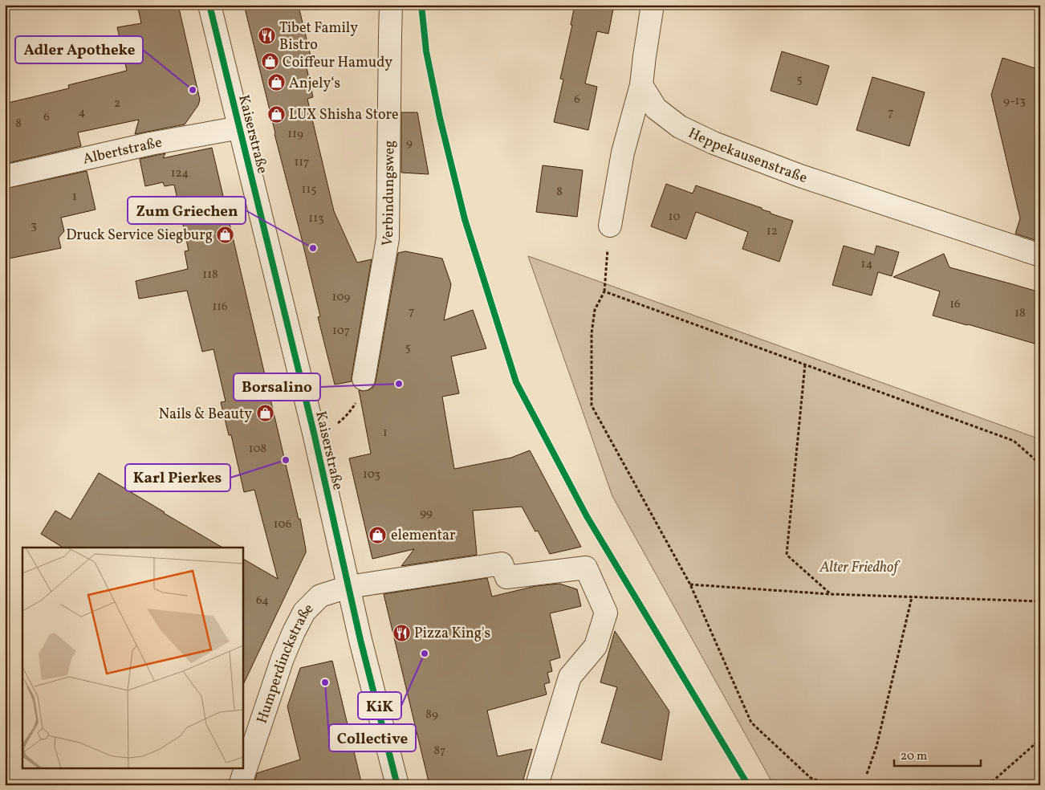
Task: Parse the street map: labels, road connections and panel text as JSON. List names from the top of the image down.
{
  "streets": {
    "street": [
      "Kaiserstraße",
      "Albertstraße",
      "Heppekausenstraße",
      "Verbindungsweg",
      "Humperdinckstraße"
    ]
  },
  "crossings": [
    ["Kaiserstraße", "Albertstraße"],
    ["Kaiserstraße", "Humperdinckstraße"]
  ],
  "parks": ["Alter Friedhof"],
  "places": {
    "restaurant": ["Tibet Family Bistro", "Pizza King's"],
    "shop": [
      "Coiffeur Hamudy",
      "Anjely‘s",
      "LUX Shisha Store",
      "Druck Service Siegburg",
      "Nails & Beauty",
      "elementar"
    ],
    "other": [
      "Adler Apotheke",
      "Zum Griechen",
      "Borsalino",
      "Karl Pierkes",
      "KiK",
      "Collective"
    ]
  },
  "house_numbers": [
    "5",
    "6",
    "9-13",
    "2",
    "4",
    "7",
    "6",
    "8",
    "119",
    "9",
    "117",
    "124",
    "115",
    "8",
    "1",
    "10",
    "113",
    "3",
    "12",
    "14",
    "118",
    "109",
    "16",
    "116",
    "7",
    "18",
    "107",
    "5",
    "1",
    "108",
    "103",
    "99",
    "106",
    "64",
    "89",
    "87"
  ],
  "scale_bar": "20 m"
}
